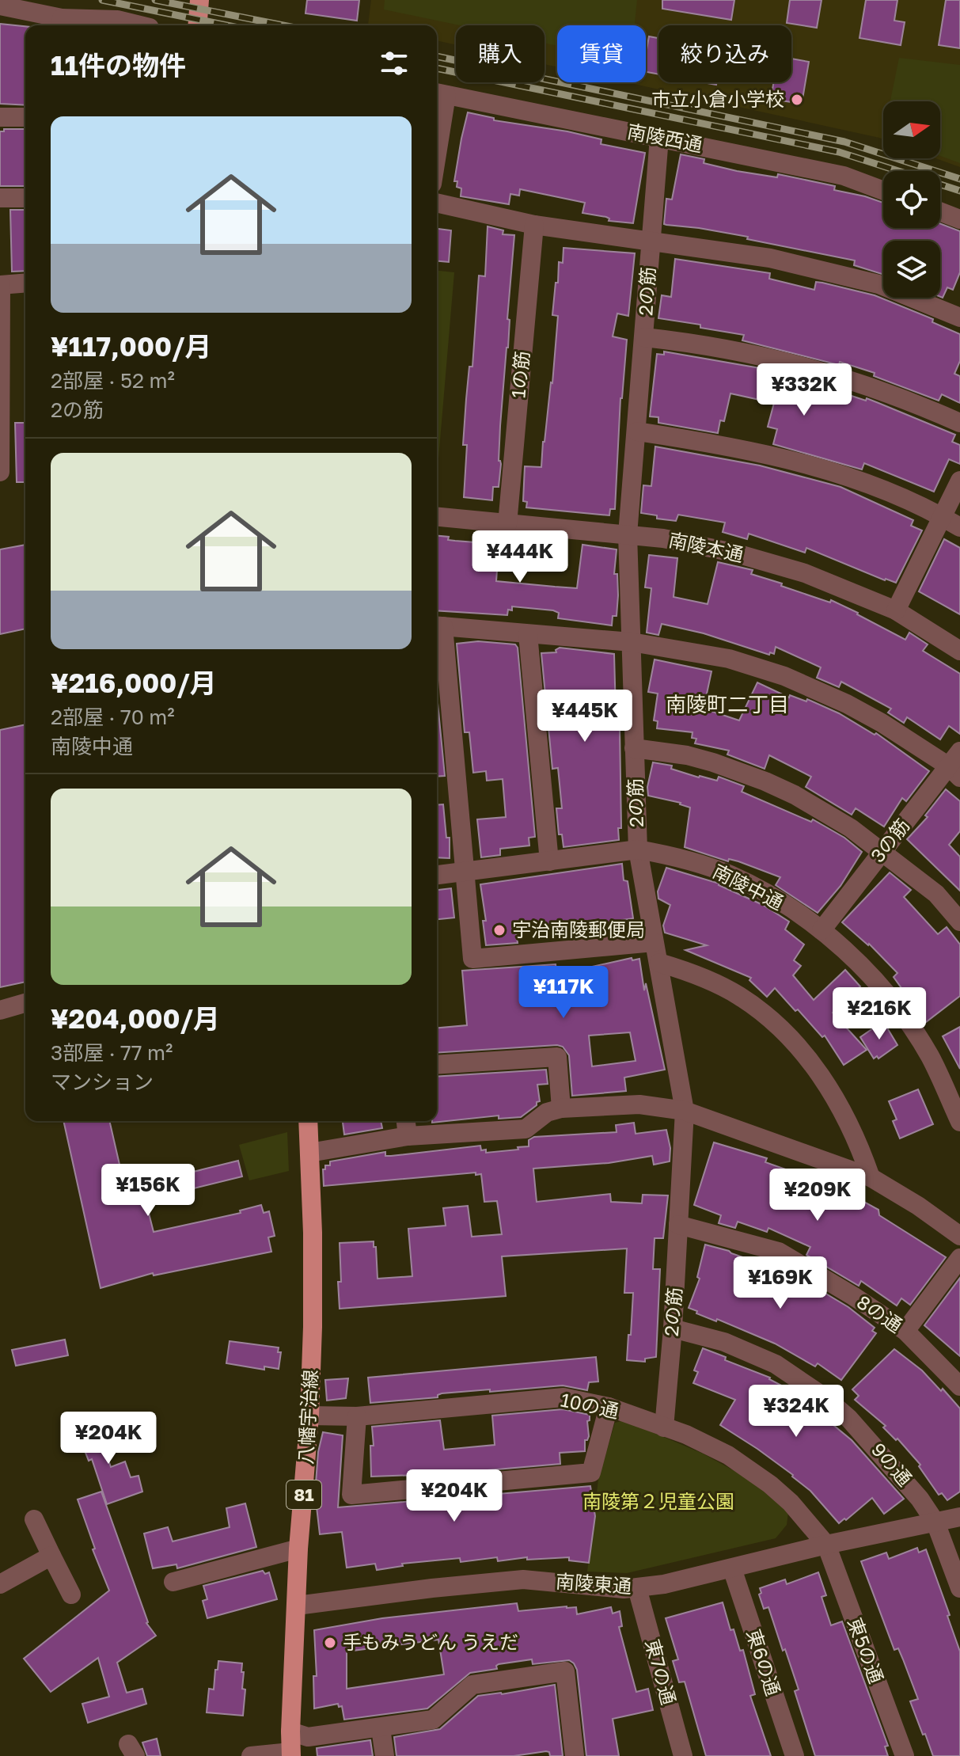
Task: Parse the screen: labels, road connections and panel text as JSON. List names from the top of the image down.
{
  "streets": {
    "main road": ["八幡宇治線", "81"],
    "street": [
      "南陵西通",
      "2の筋",
      "1の筋",
      "南陵本通",
      "3の筋",
      "南陵中通",
      "8の通",
      "10の通",
      "9の通",
      "南陵東通",
      "東5の通",
      "東6の通",
      "東7の通"
    ]
  },
  "crossings": [
    ["南陵西通", "2の筋"],
    ["2の筋", "南陵本通"],
    ["2の筋", "南陵中通"],
    ["2の筋", "8の通"],
    ["2の筋", "10の通"],
    ["2の筋", "9の通"],
    ["1の筋", "南陵本通"],
    ["3の筋", "南陵中通"],
    ["10の通", "八幡宇治線"],
    ["10の通", "南陵東通"],
    ["10の通", "東5の通"],
    ["八幡宇治線", "南陵東通"],
    ["9の通", "南陵東通"],
    ["南陵東通", "東5の通"],
    ["南陵東通", "東6の通"],
    ["南陵東通", "東7の通"]
  ],
  "districts": ["南陵町二丁目"],
  "parks": ["南陵第２児童公園"],
  "places": ["市立小倉小学校", "宇治南陵郵便局", "手もみうどん うえだ"],
  "north": "right",
  "page": {
    "chip": ["購入", "賃貸", "絞り込み"],
    "heading": "11件の物件",
    "list": [
      {
        "name": "¥117,000/月",
        "note": "2部屋 · 52 m² · 2の筋"
      },
      {
        "name": "¥216,000/月",
        "note": "2部屋 · 70 m² · 南陵中通"
      },
      {
        "name": "¥204,000/月",
        "note": "3部屋 · 77 m² · マンション"
      }
    ],
    "price": [
      "¥332K",
      "¥444K",
      "¥445K",
      "¥117K",
      "¥216K",
      "¥156K",
      "¥209K",
      "¥169K",
      "¥324K",
      "¥204K",
      "¥204K"
    ]
  }
}
